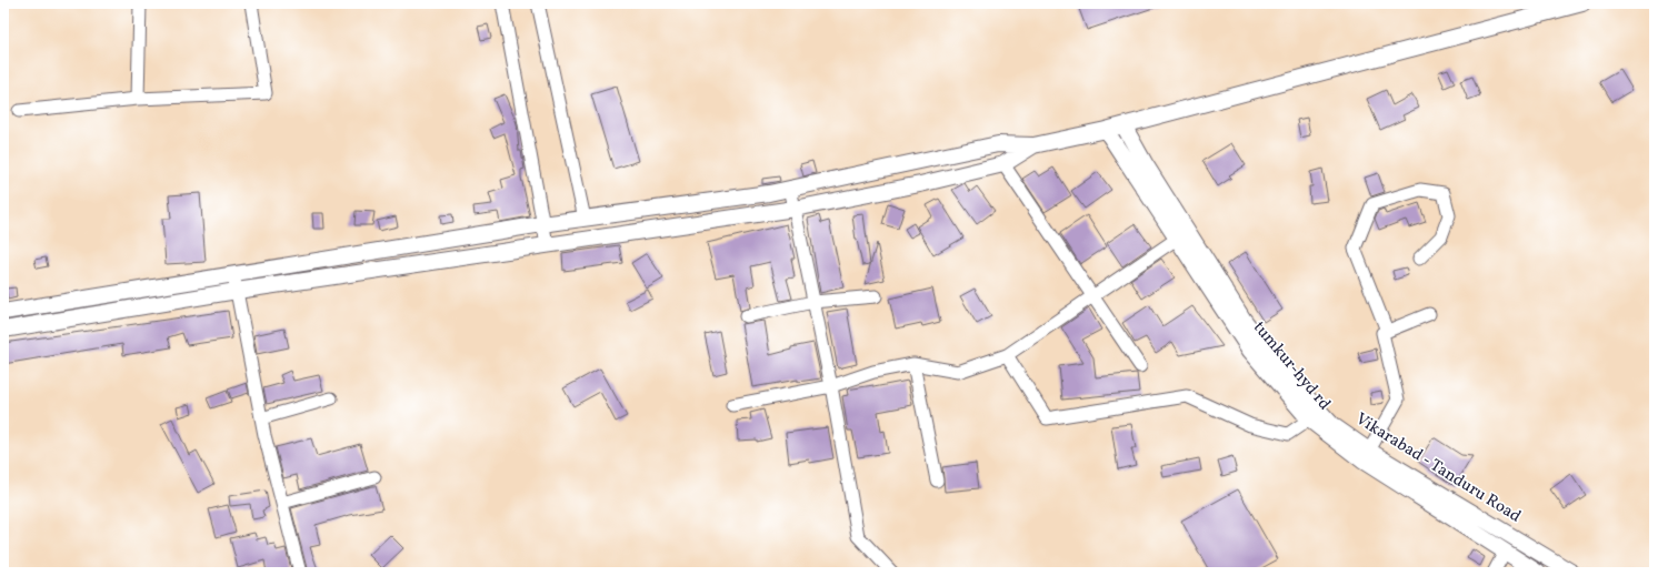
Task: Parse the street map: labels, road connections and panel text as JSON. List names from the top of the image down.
{
  "streets": {
    "main road": ["tumkur-hyd rd", "Vikarabad - Tanduru Road"]
  }
}
